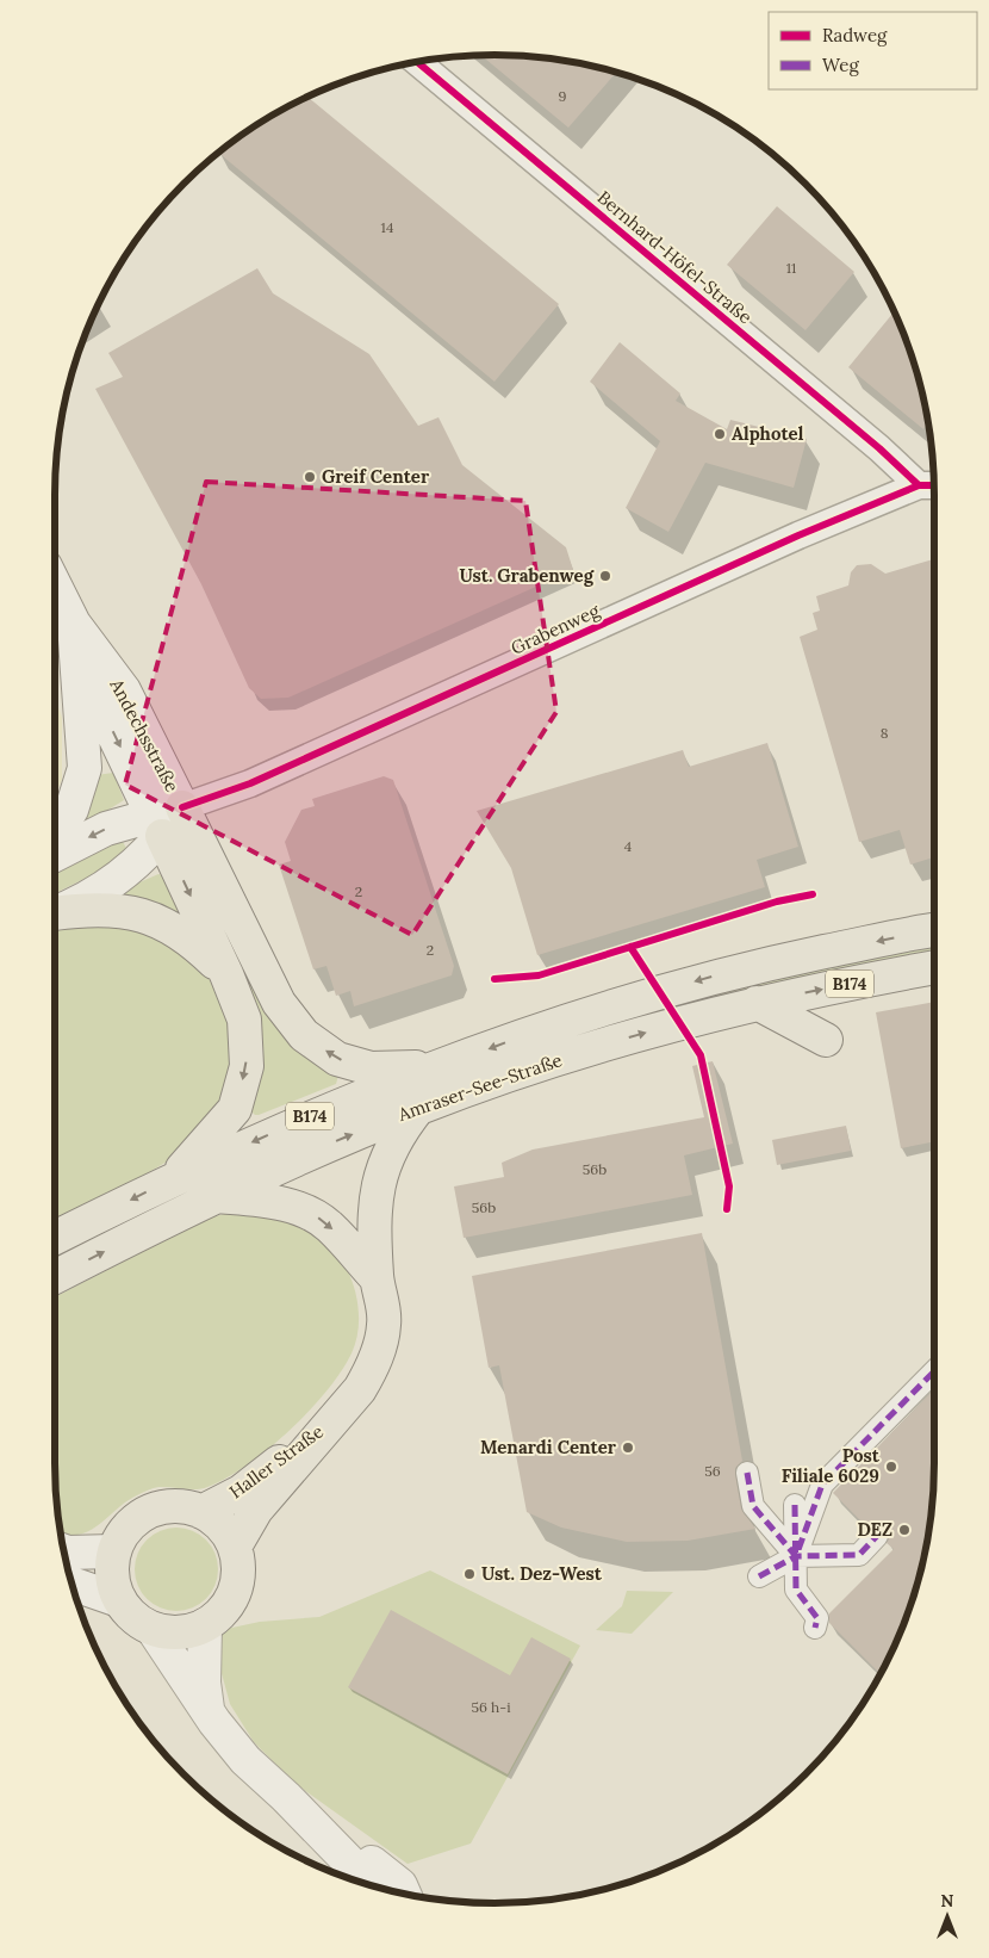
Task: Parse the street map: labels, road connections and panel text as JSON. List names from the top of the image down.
{
  "streets": {
    "main road": [
      "Andechsstraße",
      "B174",
      "Amraser-See-Straße",
      "Haller Straße"
    ],
    "street": ["Bernhard-Höfel-Straße", "Grabenweg"]
  },
  "crossings": [
    ["Bernhard-Höfel-Straße", "Grabenweg"],
    ["Grabenweg", "Andechsstraße"]
  ],
  "places": [
    "Alphotel",
    "Greif Center",
    "Ust. Grabenweg",
    "Menardi Center",
    "Post Filiale 6029",
    "DEZ",
    "Ust. Dez-West"
  ],
  "house_numbers": [
    "9",
    "14",
    "11",
    "8",
    "4",
    "2",
    "2",
    "56b",
    "56b",
    "56",
    "56 h-i"
  ],
  "legend": ["Radweg", "Weg"],
  "north": "top"
}
